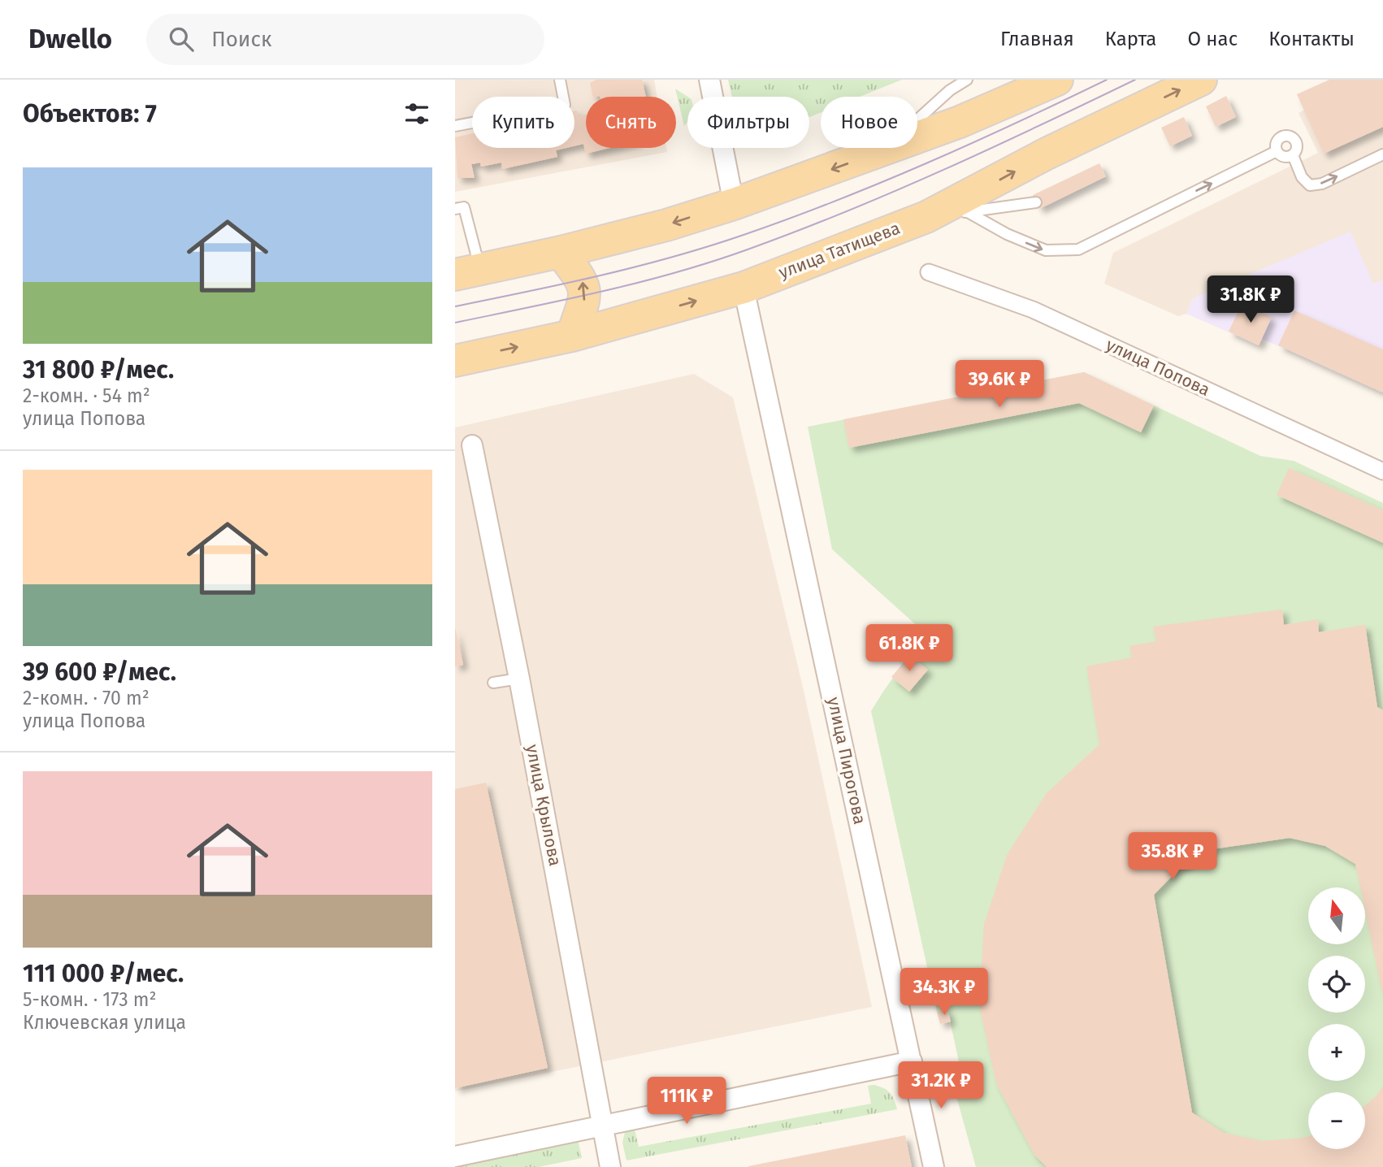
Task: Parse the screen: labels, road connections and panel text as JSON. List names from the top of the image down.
{
  "streets": {
    "main road": ["улица Татищева"],
    "street": ["улица Попова", "улица Пирогова", "улица Крылова"]
  },
  "crossings": [
    ["улица Татищева", "улица Пирогова"]
  ],
  "north": "top",
  "page": {
    "header": "Dwello",
    "search": "Поиск",
    "nav": [
      "Главная",
      "Карта",
      "О нас",
      "Контакты"
    ],
    "heading": "Объектов: 7",
    "chip": [
      "Купить",
      "Снять",
      "Фильтры",
      "Новое"
    ],
    "list": [
      {
        "name": "31 800 ₽/мес.",
        "note": "2-комн. · 54 m² · улица Попова"
      },
      {
        "name": "39 600 ₽/мес.",
        "note": "2-комн. · 70 m² · улица Попова"
      },
      {
        "name": "111 000 ₽/мес.",
        "note": "5-комн. · 173 m² · Ключевская улица"
      }
    ],
    "price": [
      "31.8K ₽",
      "39.6K ₽",
      "61.8K ₽",
      "35.8K ₽",
      "34.3K ₽",
      "31.2K ₽",
      "111K ₽"
    ],
    "map_buttons": ["+", "−"]
  }
}
